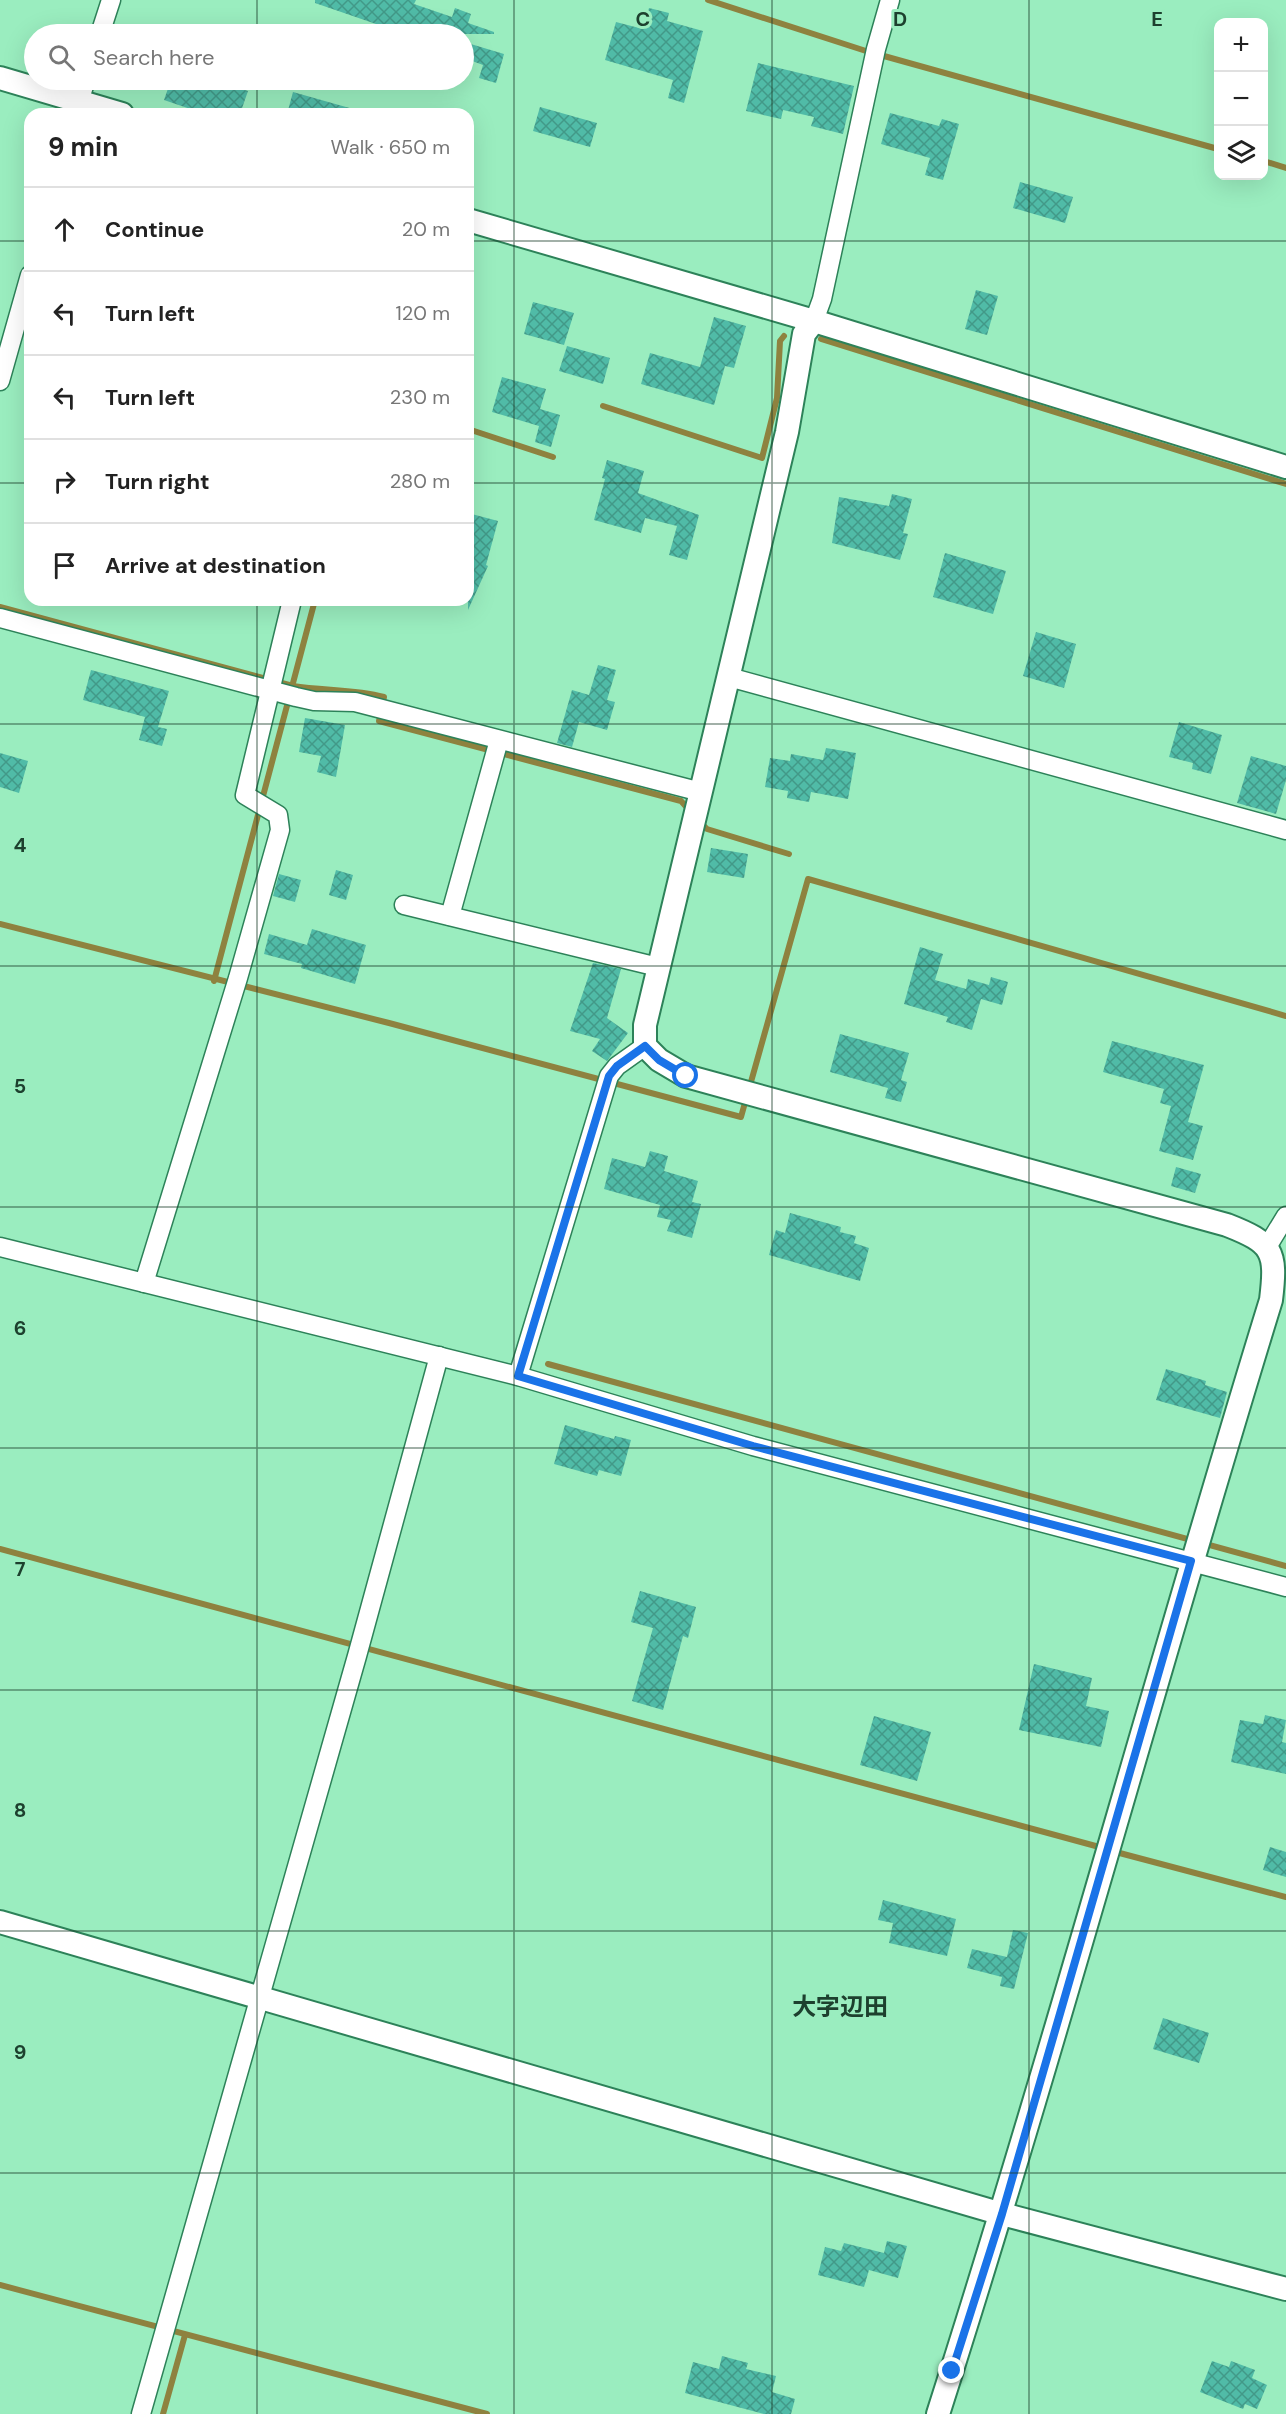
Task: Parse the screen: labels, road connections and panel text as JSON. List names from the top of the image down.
{
  "districts": ["大字辺田"],
  "page": {
    "map_buttons": ["+", "−"],
    "search": "Search here",
    "heading": ["9 min", "Walk · 650 m"],
    "list": [
      ["Continue", "20 m"],
      ["Turn left", "120 m"],
      ["Turn left", "230 m"],
      ["Turn right", "280 m"],
      "Arrive at destination"
    ]
  },
  "grid": {
    "columns": ["C", "D", "E"],
    "rows": [
      "4",
      "5",
      "6",
      "7",
      "8",
      "9"
    ]
  }
}
